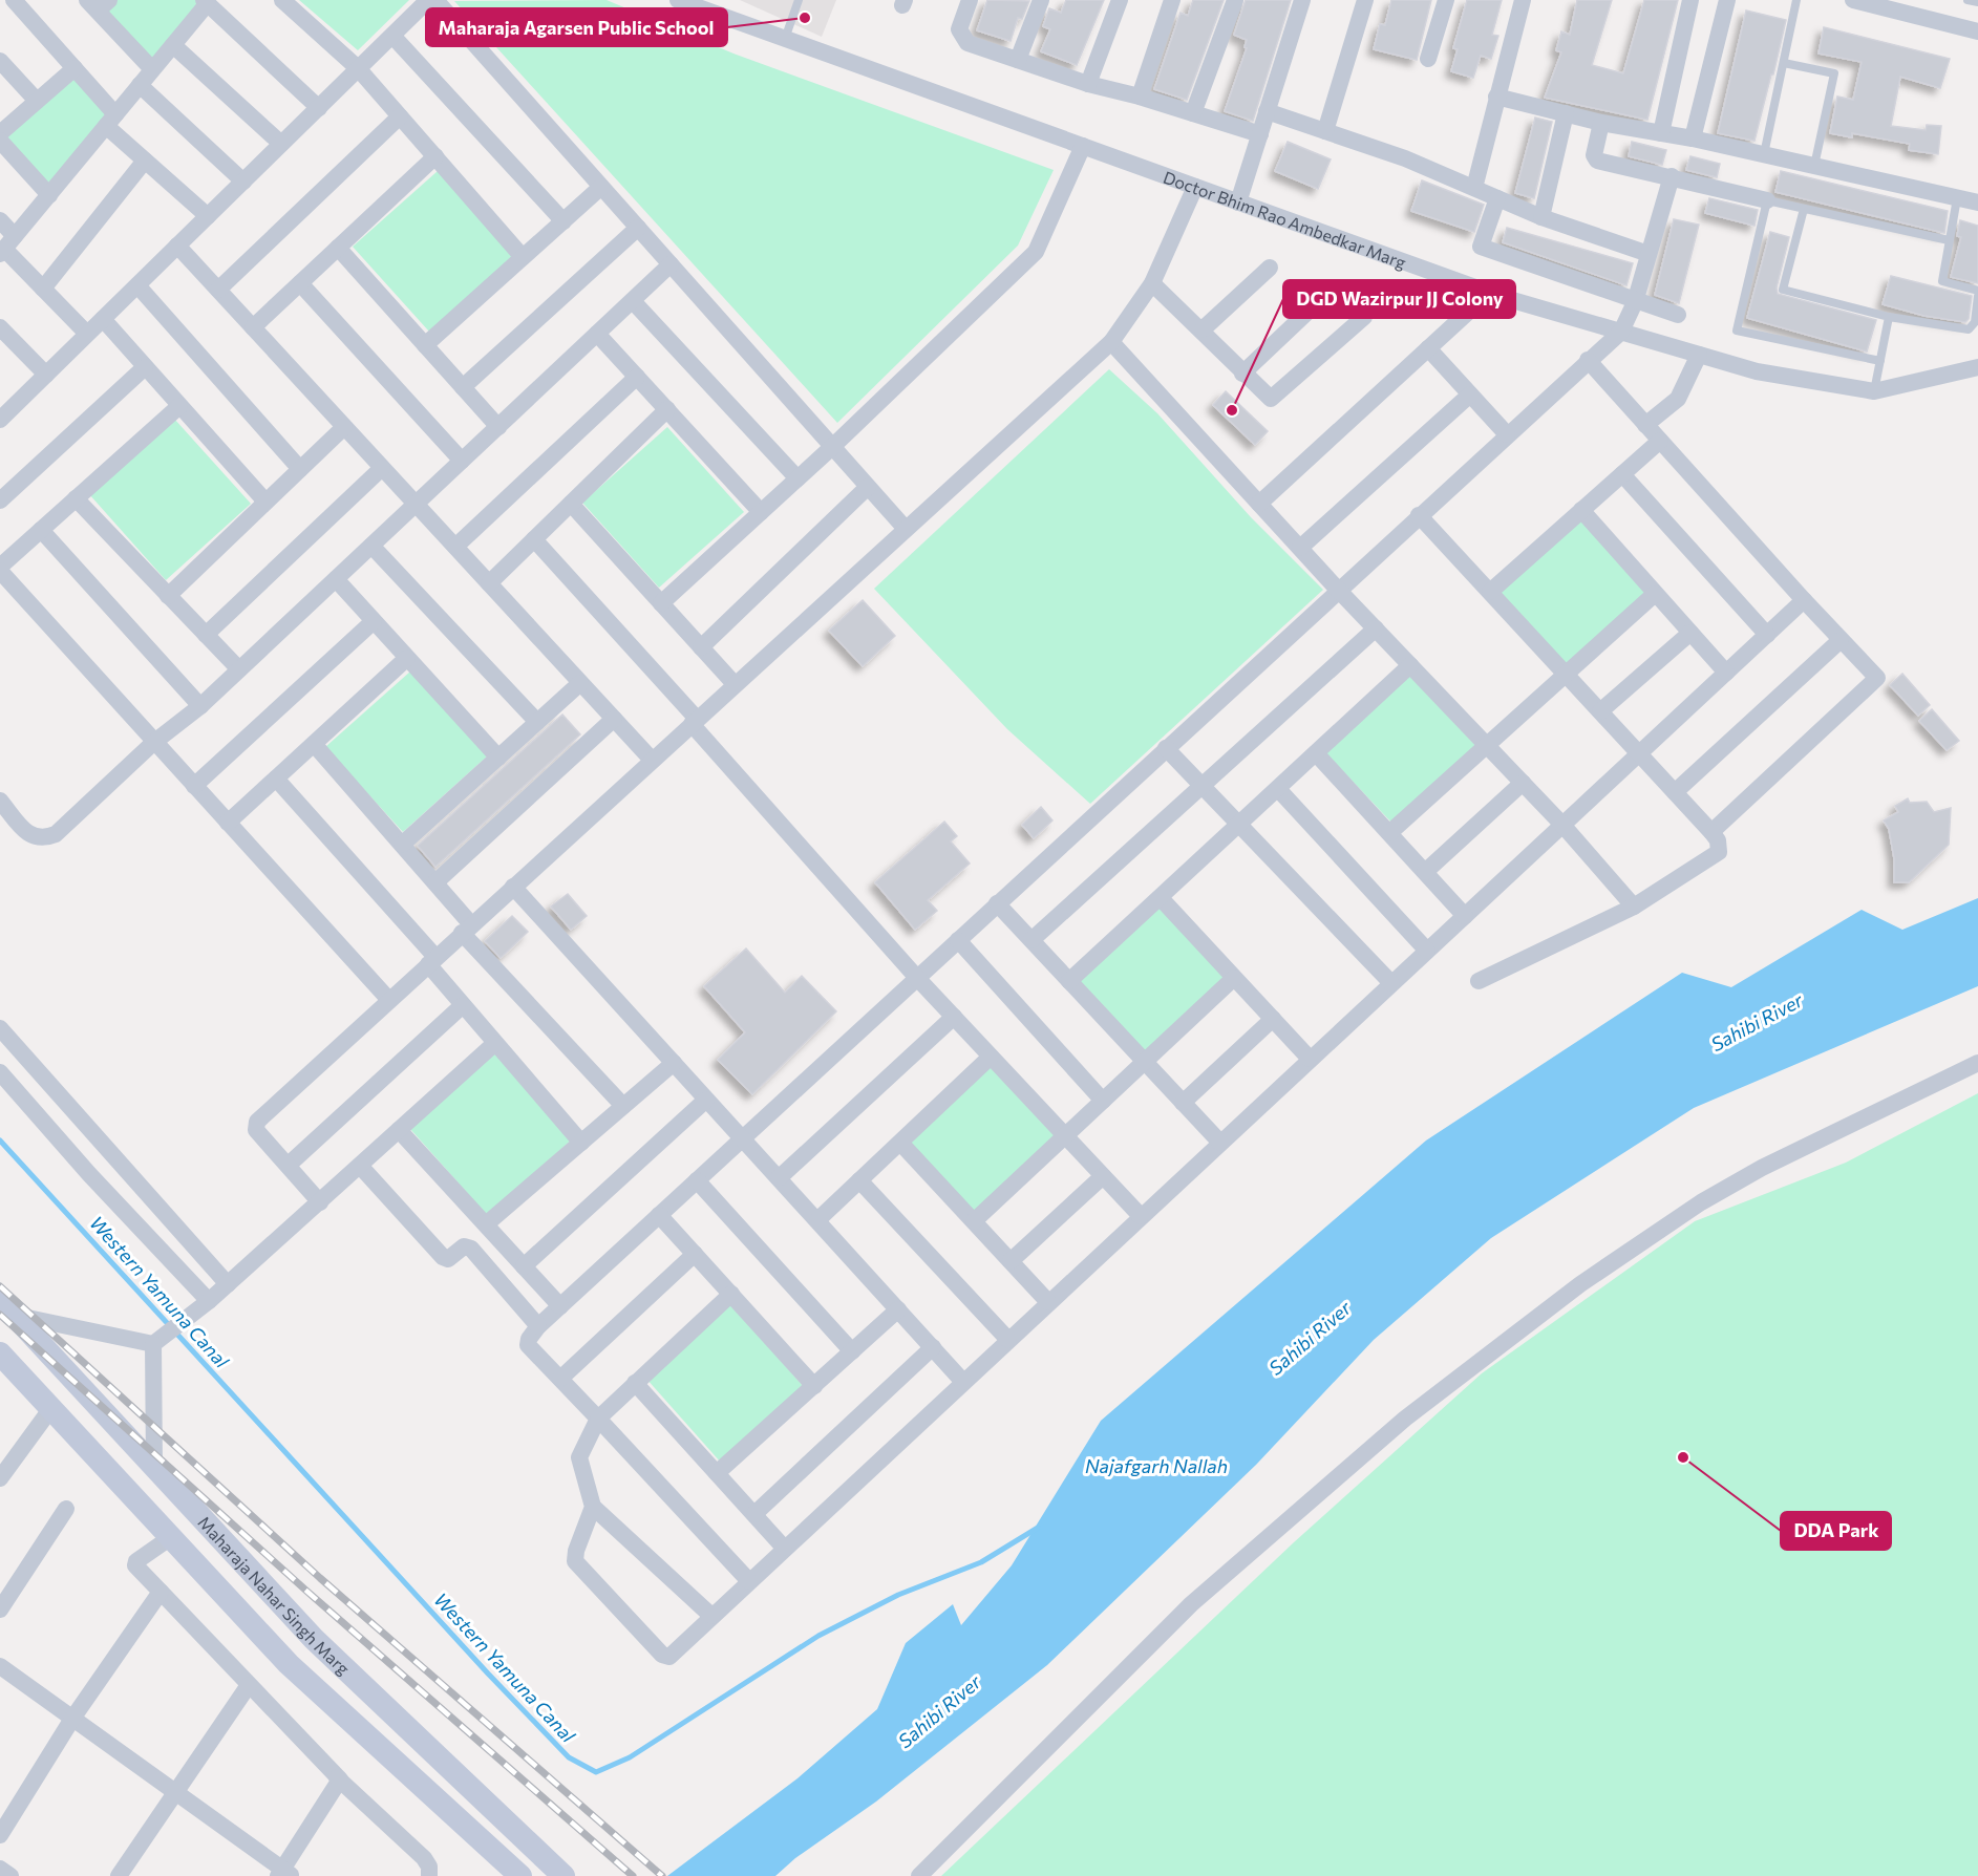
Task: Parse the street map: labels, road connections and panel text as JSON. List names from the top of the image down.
{
  "streets": {
    "main road": ["Maharaja Nahar Singh Marg"],
    "street": ["Doctor Bhim Rao Ambedkar Marg"]
  },
  "water": ["Sahibi River", "Western Yamuna Canal", "Najafgarh Nallah"],
  "places": ["Maharaja Agarsen Public School", "DGD Wazirpur JJ Colony", "DDA Park"]
}
